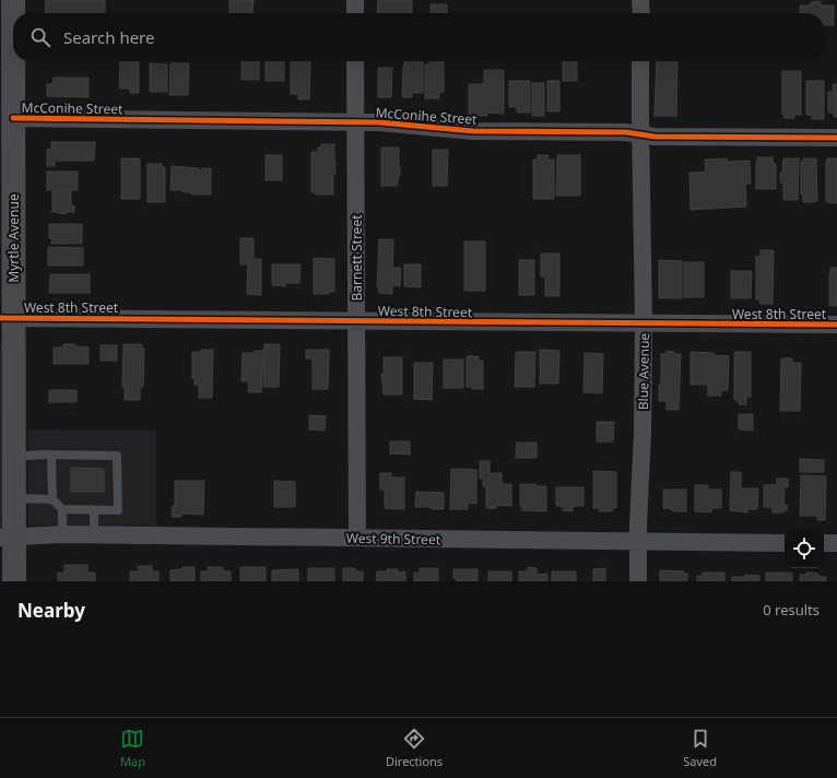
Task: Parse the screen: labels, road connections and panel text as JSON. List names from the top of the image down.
{
  "streets": {
    "main road": ["Myrtle Avenue"],
    "street": [
      "McConihe Street",
      "Barnett Street",
      "West 8th Street",
      "Blue Avenue",
      "West 9th Street"
    ]
  },
  "crossings": [
    ["McConihe Street", "Myrtle Avenue"],
    ["McConihe Street", "Barnett Street"],
    ["McConihe Street", "Blue Avenue"],
    ["Myrtle Avenue", "West 8th Street"],
    ["Myrtle Avenue", "West 9th Street"],
    ["Barnett Street", "West 8th Street"],
    ["Barnett Street", "West 9th Street"],
    ["West 8th Street", "Blue Avenue"],
    ["Blue Avenue", "West 9th Street"]
  ],
  "page": {
    "search": "Search here",
    "heading": ["Nearby", "0 results"],
    "nav": ["Map", "Directions", "Saved"]
  }
}
